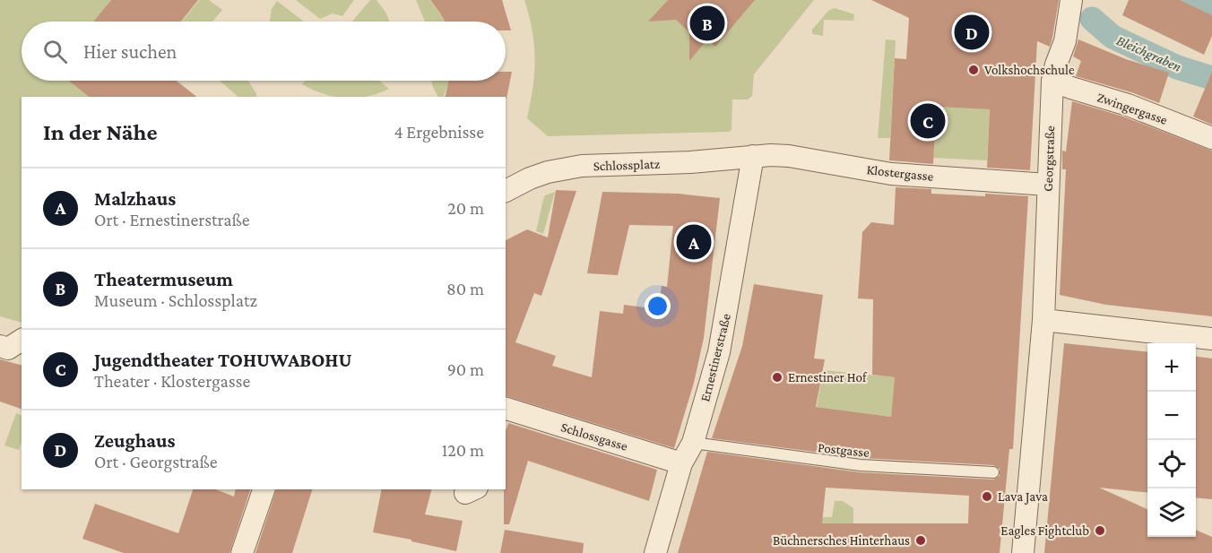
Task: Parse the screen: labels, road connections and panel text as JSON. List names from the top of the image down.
{
  "streets": {
    "street": [
      "Zwingergasse",
      "Georgstraße",
      "Schlossplatz",
      "Klostergasse",
      "Ernestinerstraße",
      "Schlossgasse"
    ],
    "lane": ["Postgasse"]
  },
  "crossings": [
    ["Zwingergasse", "Georgstraße"],
    ["Georgstraße", "Klostergasse"],
    ["Schlossplatz", "Klostergasse"],
    ["Schlossplatz", "Ernestinerstraße"],
    ["Klostergasse", "Ernestinerstraße"],
    ["Ernestinerstraße", "Schlossgasse"],
    ["Ernestinerstraße", "Postgasse"]
  ],
  "water": ["Bleichgraben"],
  "places": [
    "Volkshochschule",
    "Ernestiner Hof",
    "Lava Java",
    "Eagles Fightclub",
    "Büchnersches Hinterhaus"
  ],
  "page": {
    "pins": [
      "B",
      "D",
      "C",
      "A"
    ],
    "search": "Hier suchen",
    "heading": ["In der Nähe", "4 Ergebnisse"],
    "list": [
      {
        "mark": "A",
        "name": "Malzhaus",
        "note": "Ort · Ernestinerstraße",
        "value": "20 m"
      },
      {
        "mark": "B",
        "name": "Theatermuseum",
        "note": "Museum · Schlossplatz",
        "value": "80 m"
      },
      {
        "mark": "C",
        "name": "Jugendtheater TOHUWABOHU",
        "note": "Theater · Klostergasse",
        "value": "90 m"
      },
      {
        "mark": "D",
        "name": "Zeughaus",
        "note": "Ort · Georgstraße",
        "value": "120 m"
      }
    ],
    "map_buttons": ["+", "−"]
  }
}
